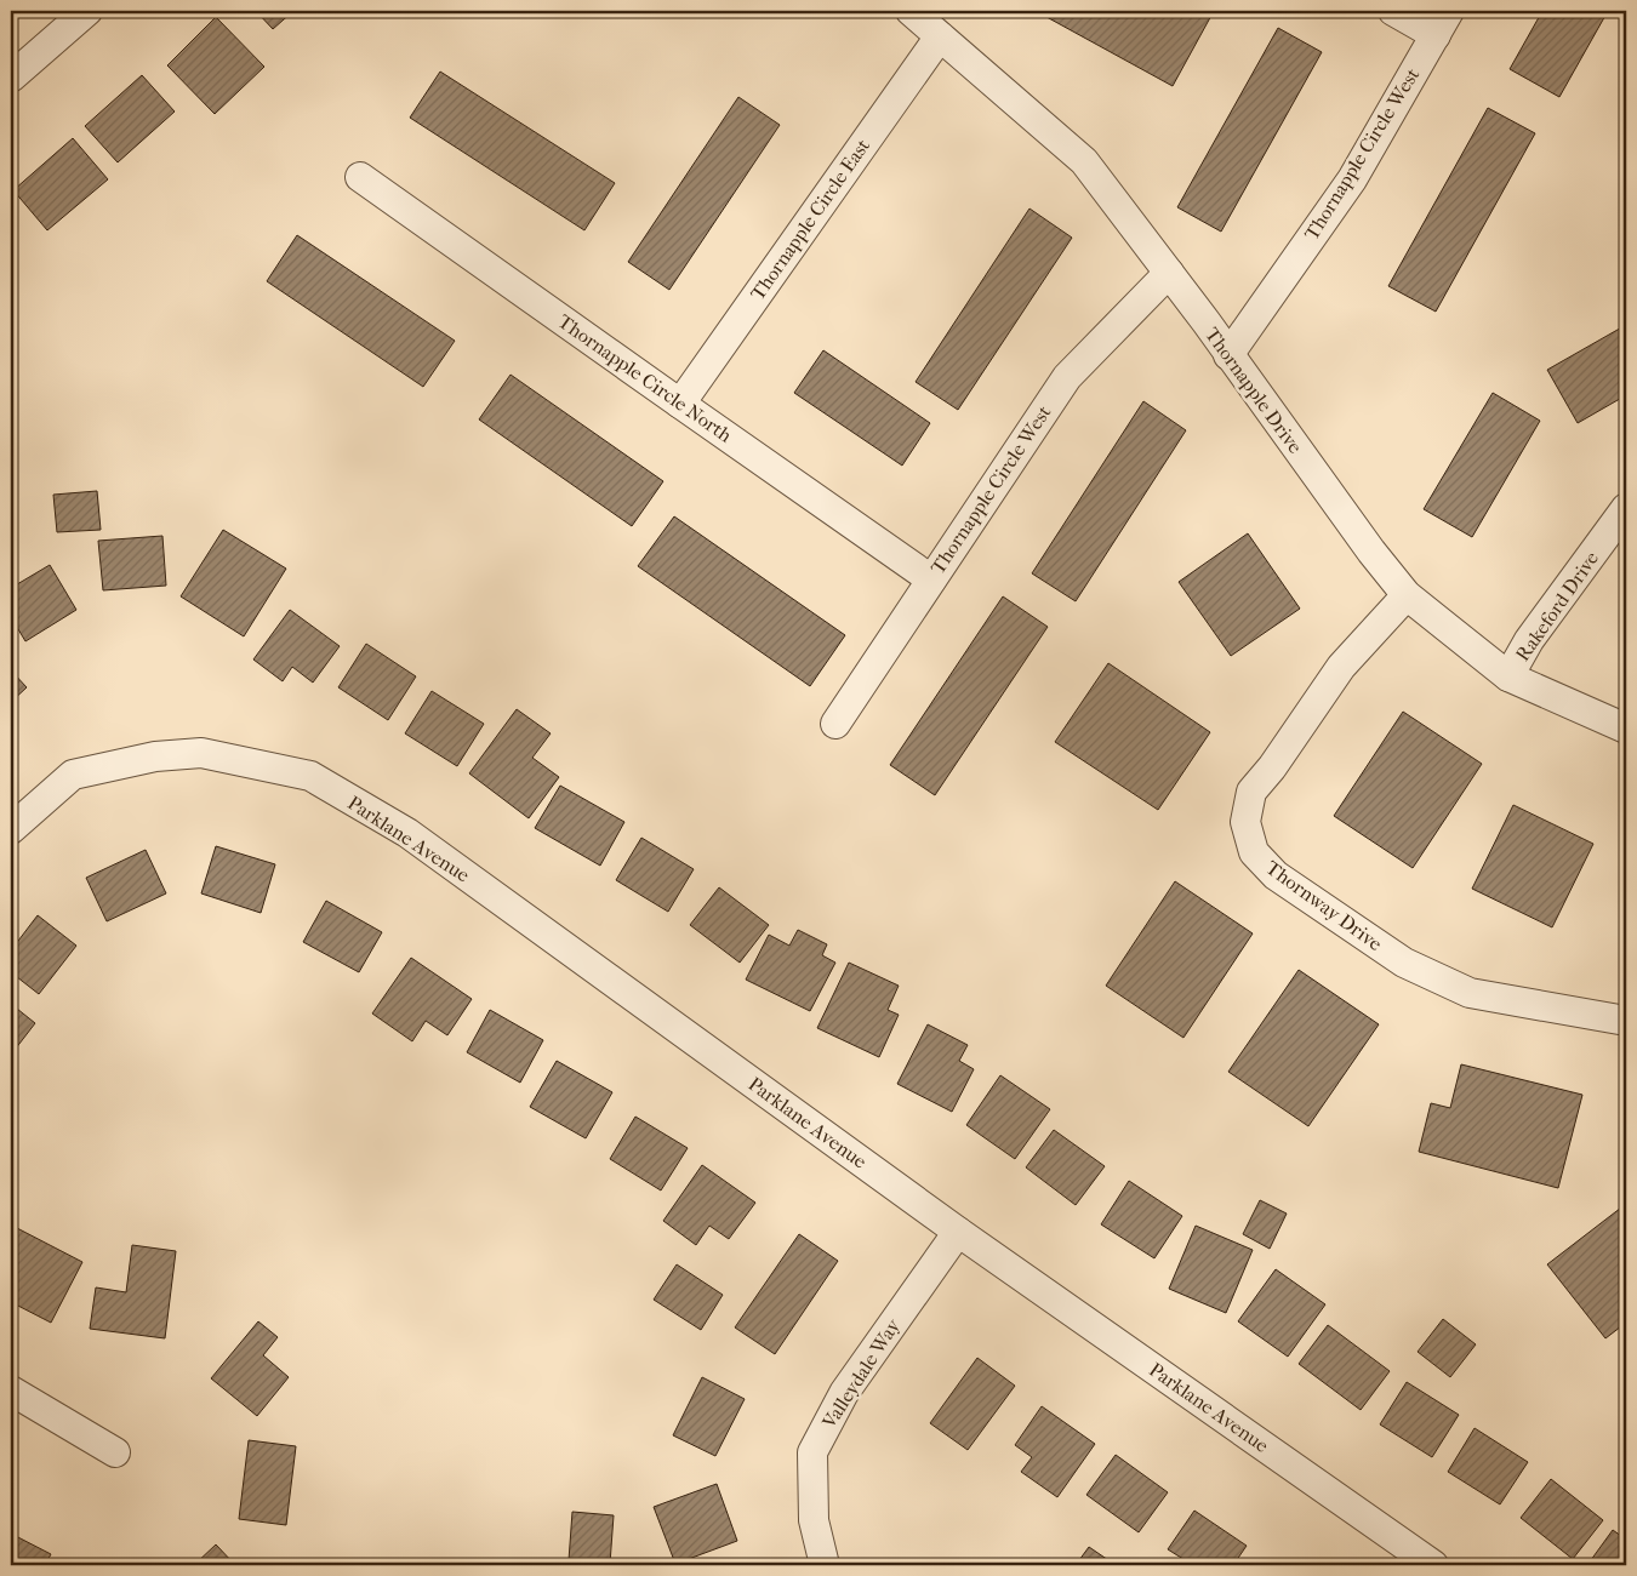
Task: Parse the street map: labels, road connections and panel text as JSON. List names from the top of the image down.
{
  "streets": {
    "street": [
      "Thornapple Circle West",
      "Thornapple Circle East",
      "Thornapple Circle North",
      "Thornapple Drive",
      "Rakeford Drive",
      "Parklane Avenue",
      "Thornway Drive",
      "Valleydale Way"
    ]
  },
  "crossings": [
    ["Thornapple Circle West", "Thornapple Circle North"],
    ["Thornapple Circle West", "Thornapple Drive"],
    ["Thornapple Circle East", "Thornapple Circle North"],
    ["Thornapple Circle East", "Thornapple Drive"],
    ["Thornapple Drive", "Rakeford Drive"],
    ["Thornapple Drive", "Thornway Drive"],
    ["Parklane Avenue", "Valleydale Way"]
  ]
}
